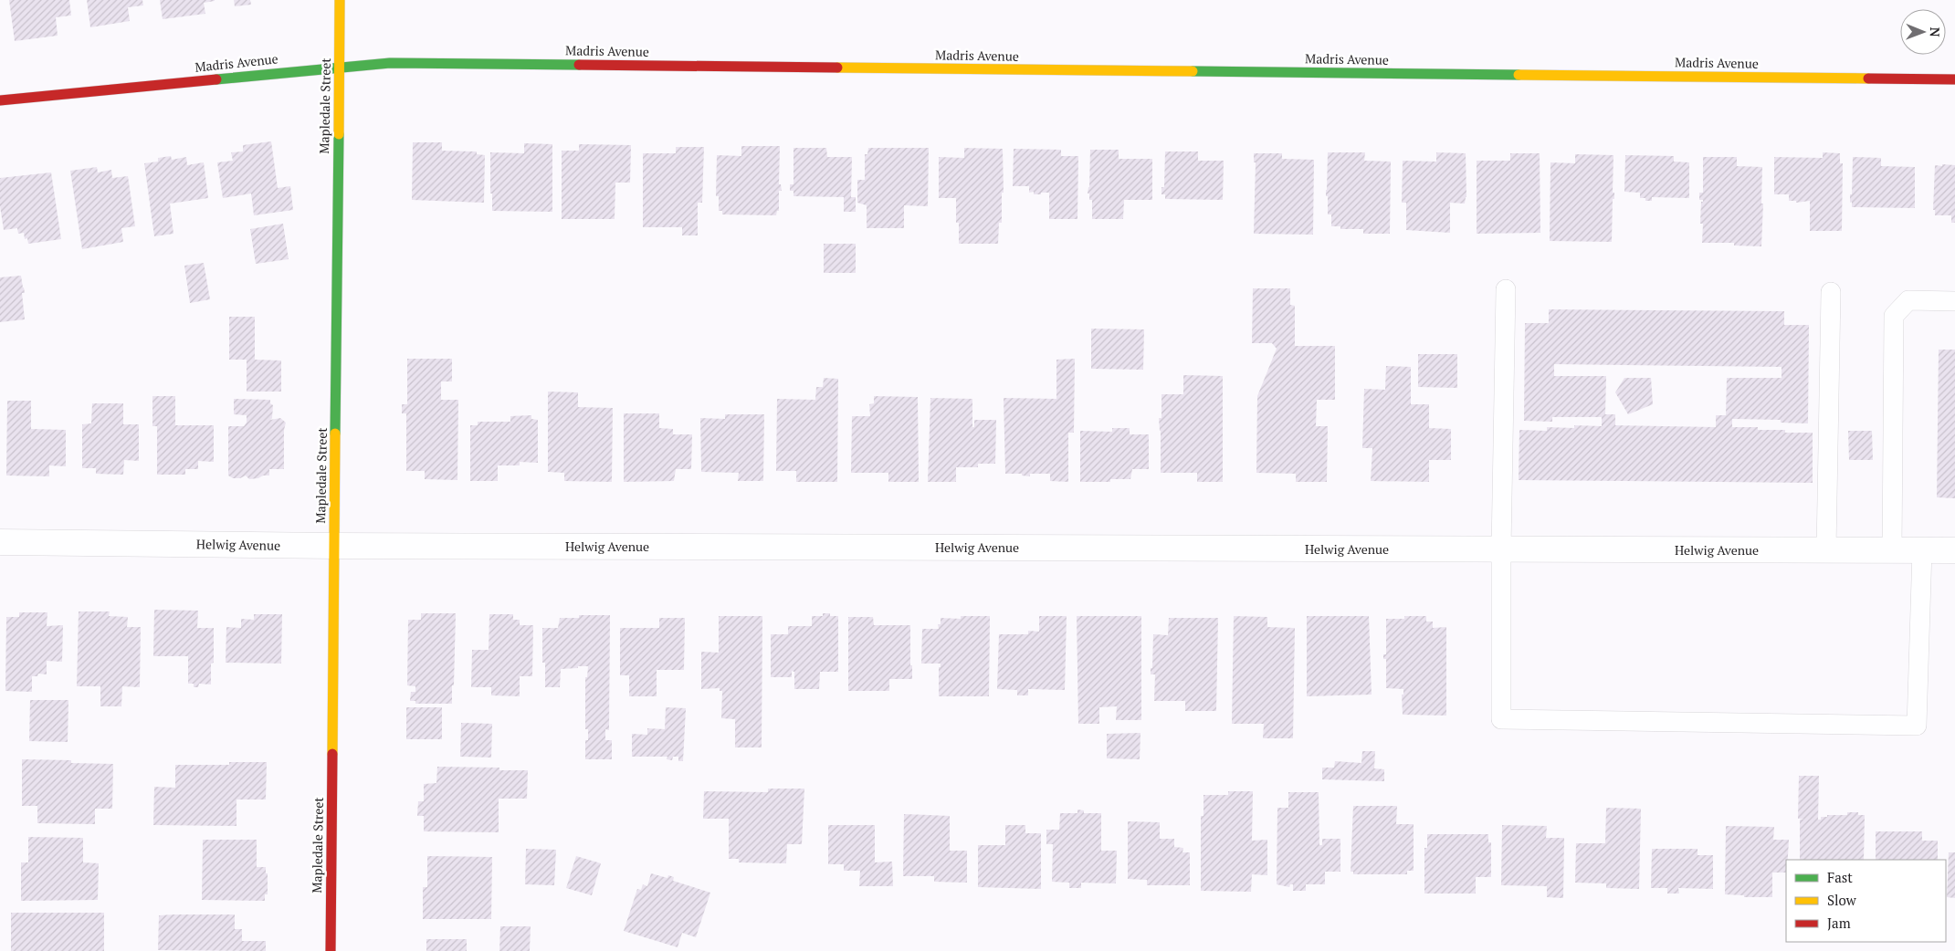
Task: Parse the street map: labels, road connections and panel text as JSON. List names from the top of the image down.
{
  "streets": {
    "street": ["Madris Avenue", "Mapledale Street", "Helwig Avenue"]
  },
  "crossings": [
    ["Madris Avenue", "Mapledale Street"],
    ["Mapledale Street", "Helwig Avenue"]
  ],
  "legend": ["Fast", "Slow", "Jam"],
  "north": "right"
}
